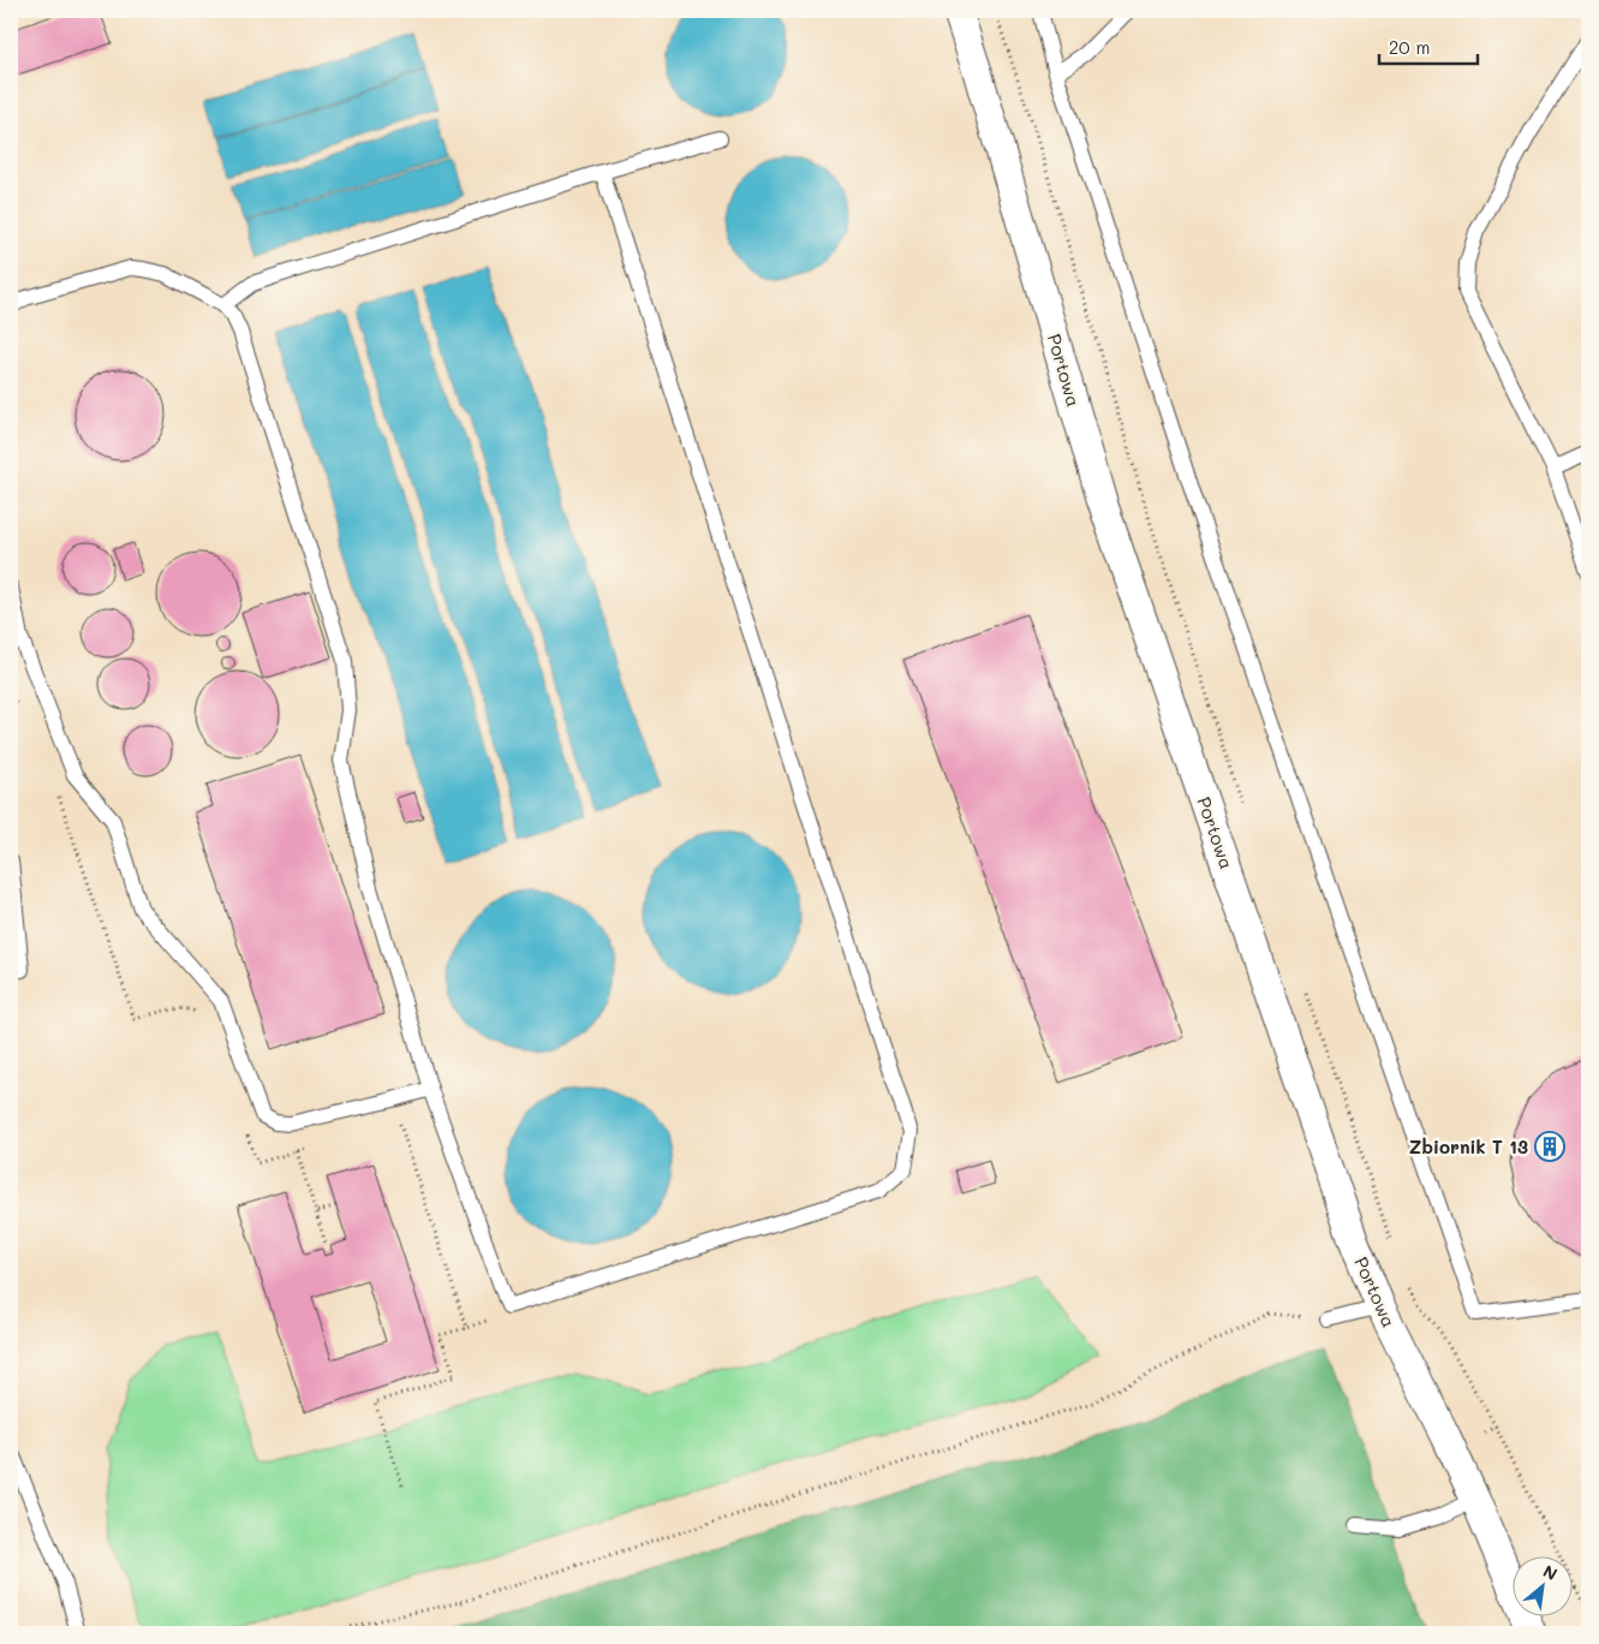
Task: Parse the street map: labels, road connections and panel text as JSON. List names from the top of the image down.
{
  "streets": {
    "street": ["Portowa"]
  },
  "places": {
    "building": ["Zbiornik T 13"]
  },
  "scale_bar": "20 m",
  "north": "top right"
}
